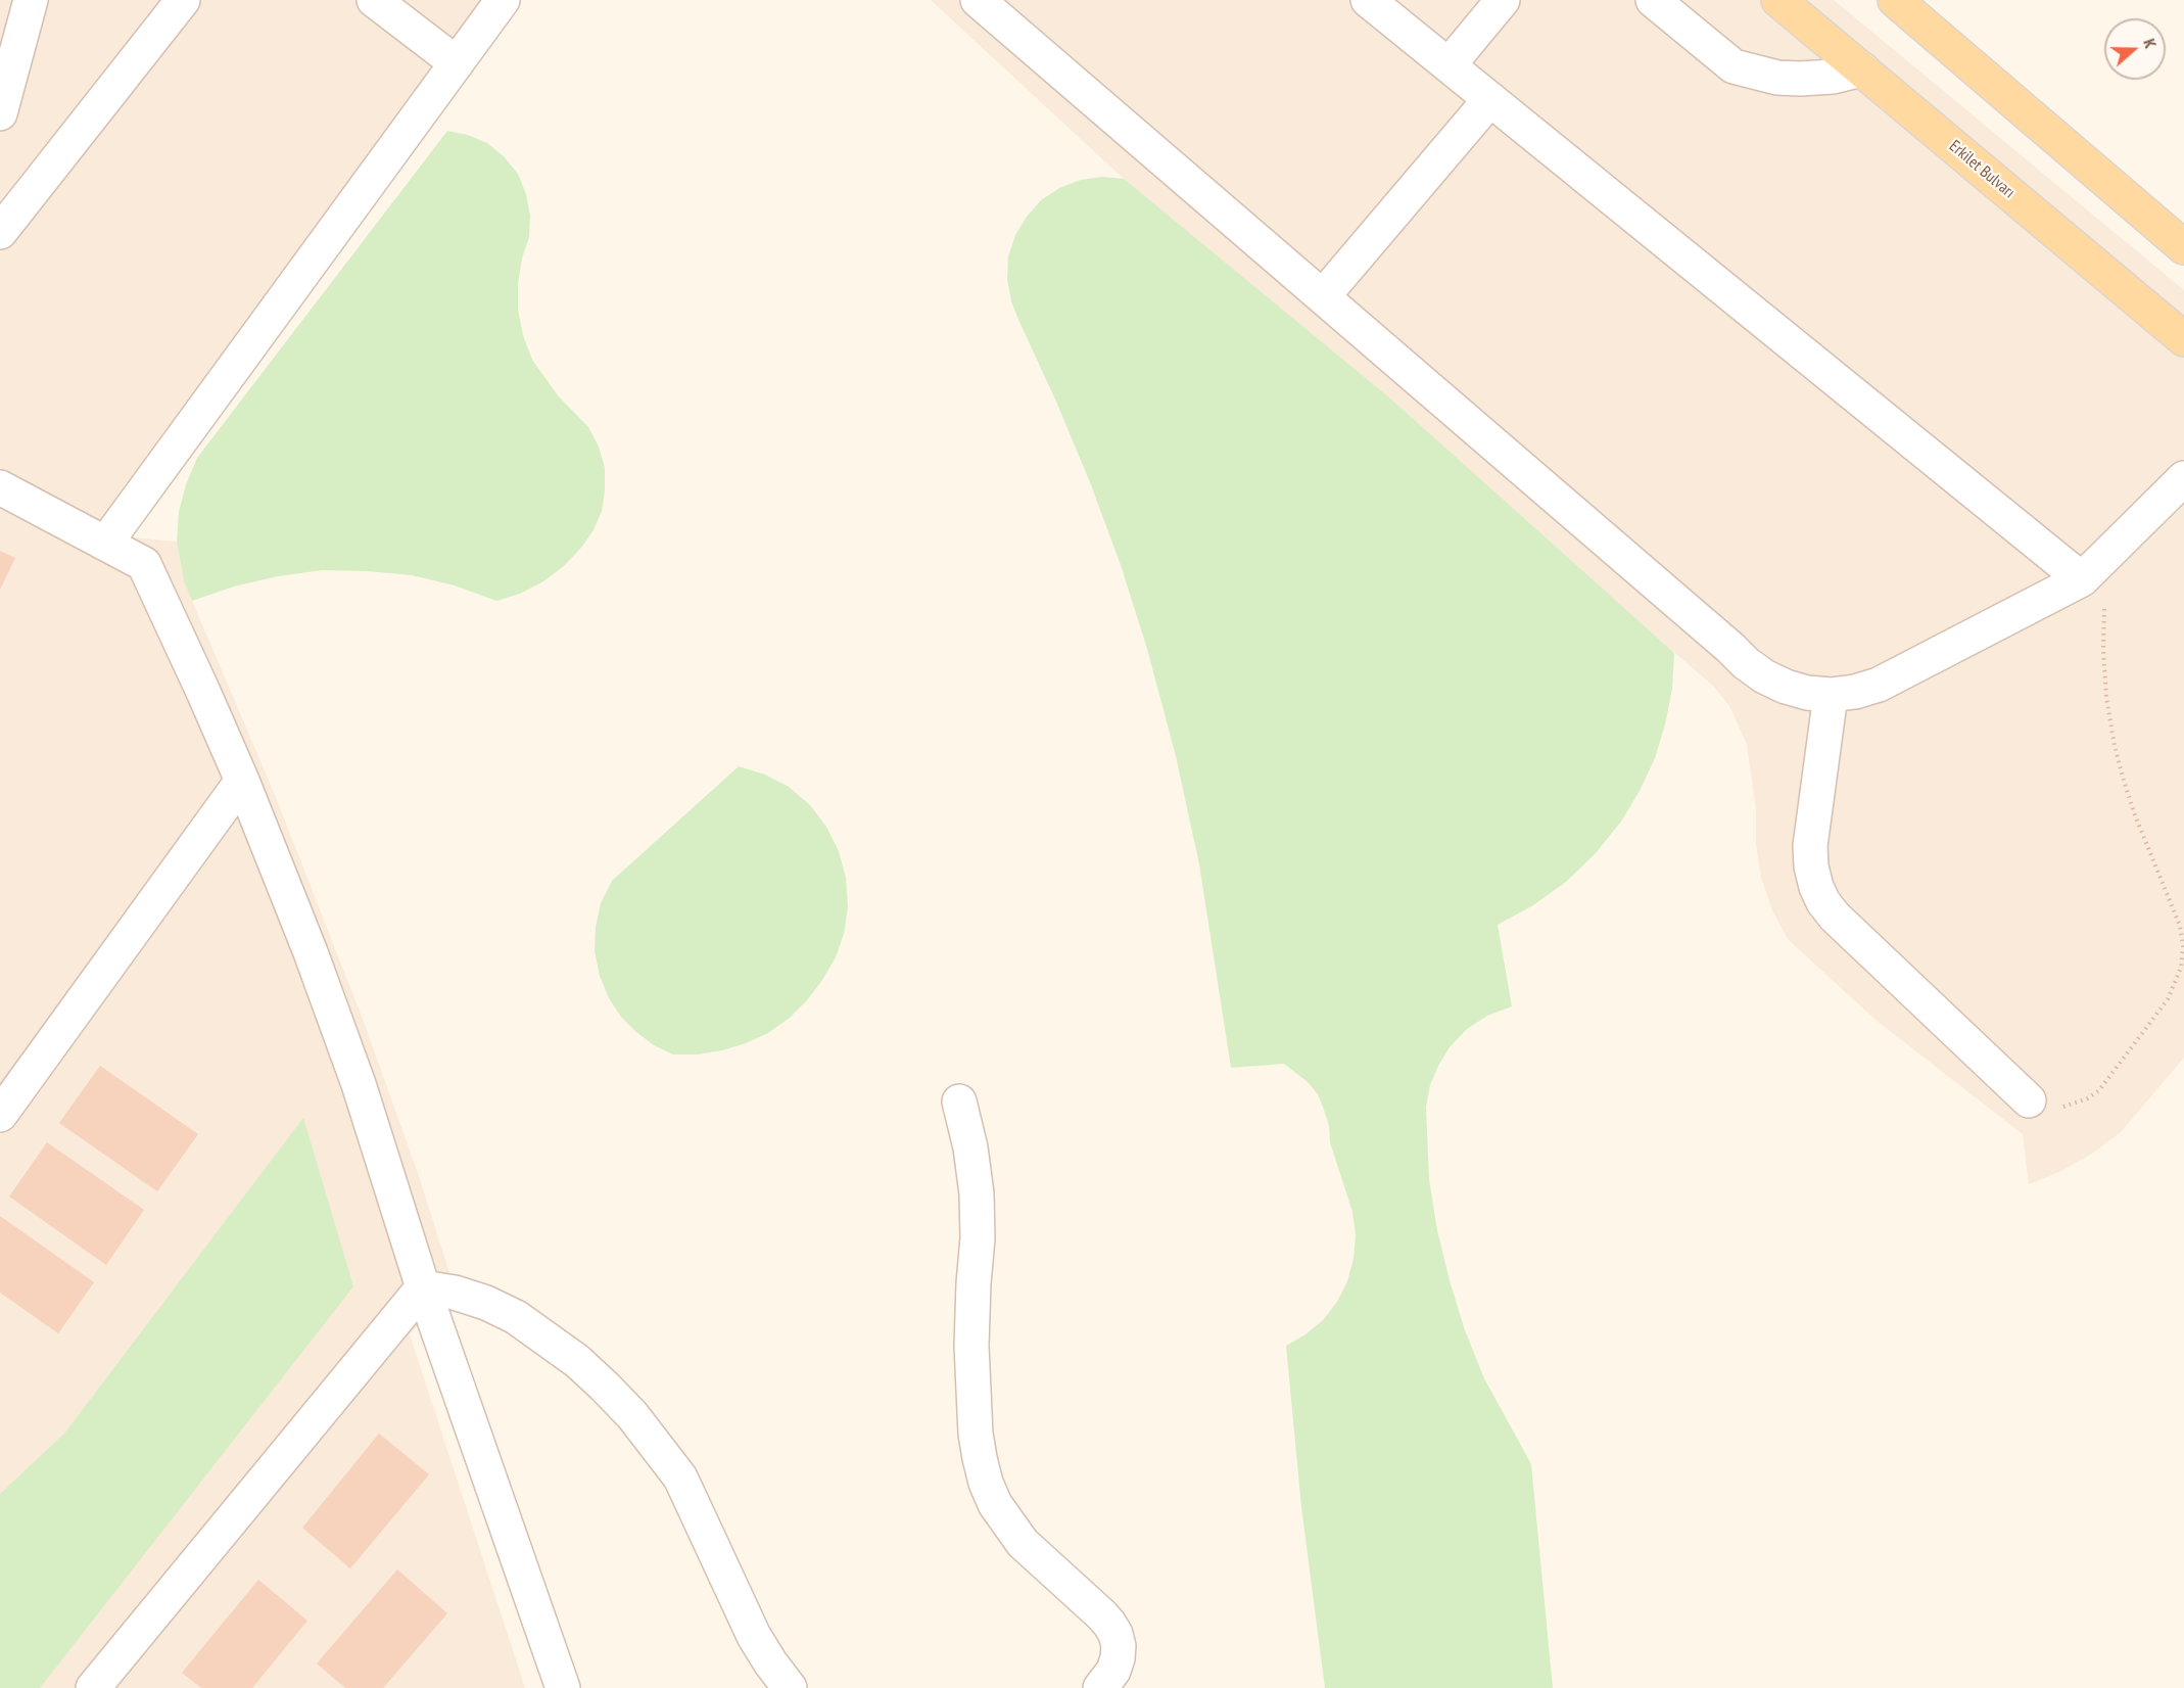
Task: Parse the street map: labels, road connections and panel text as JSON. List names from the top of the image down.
{
  "streets": {
    "main road": ["Erkilet Bulvarı"]
  },
  "north": "right"
}
